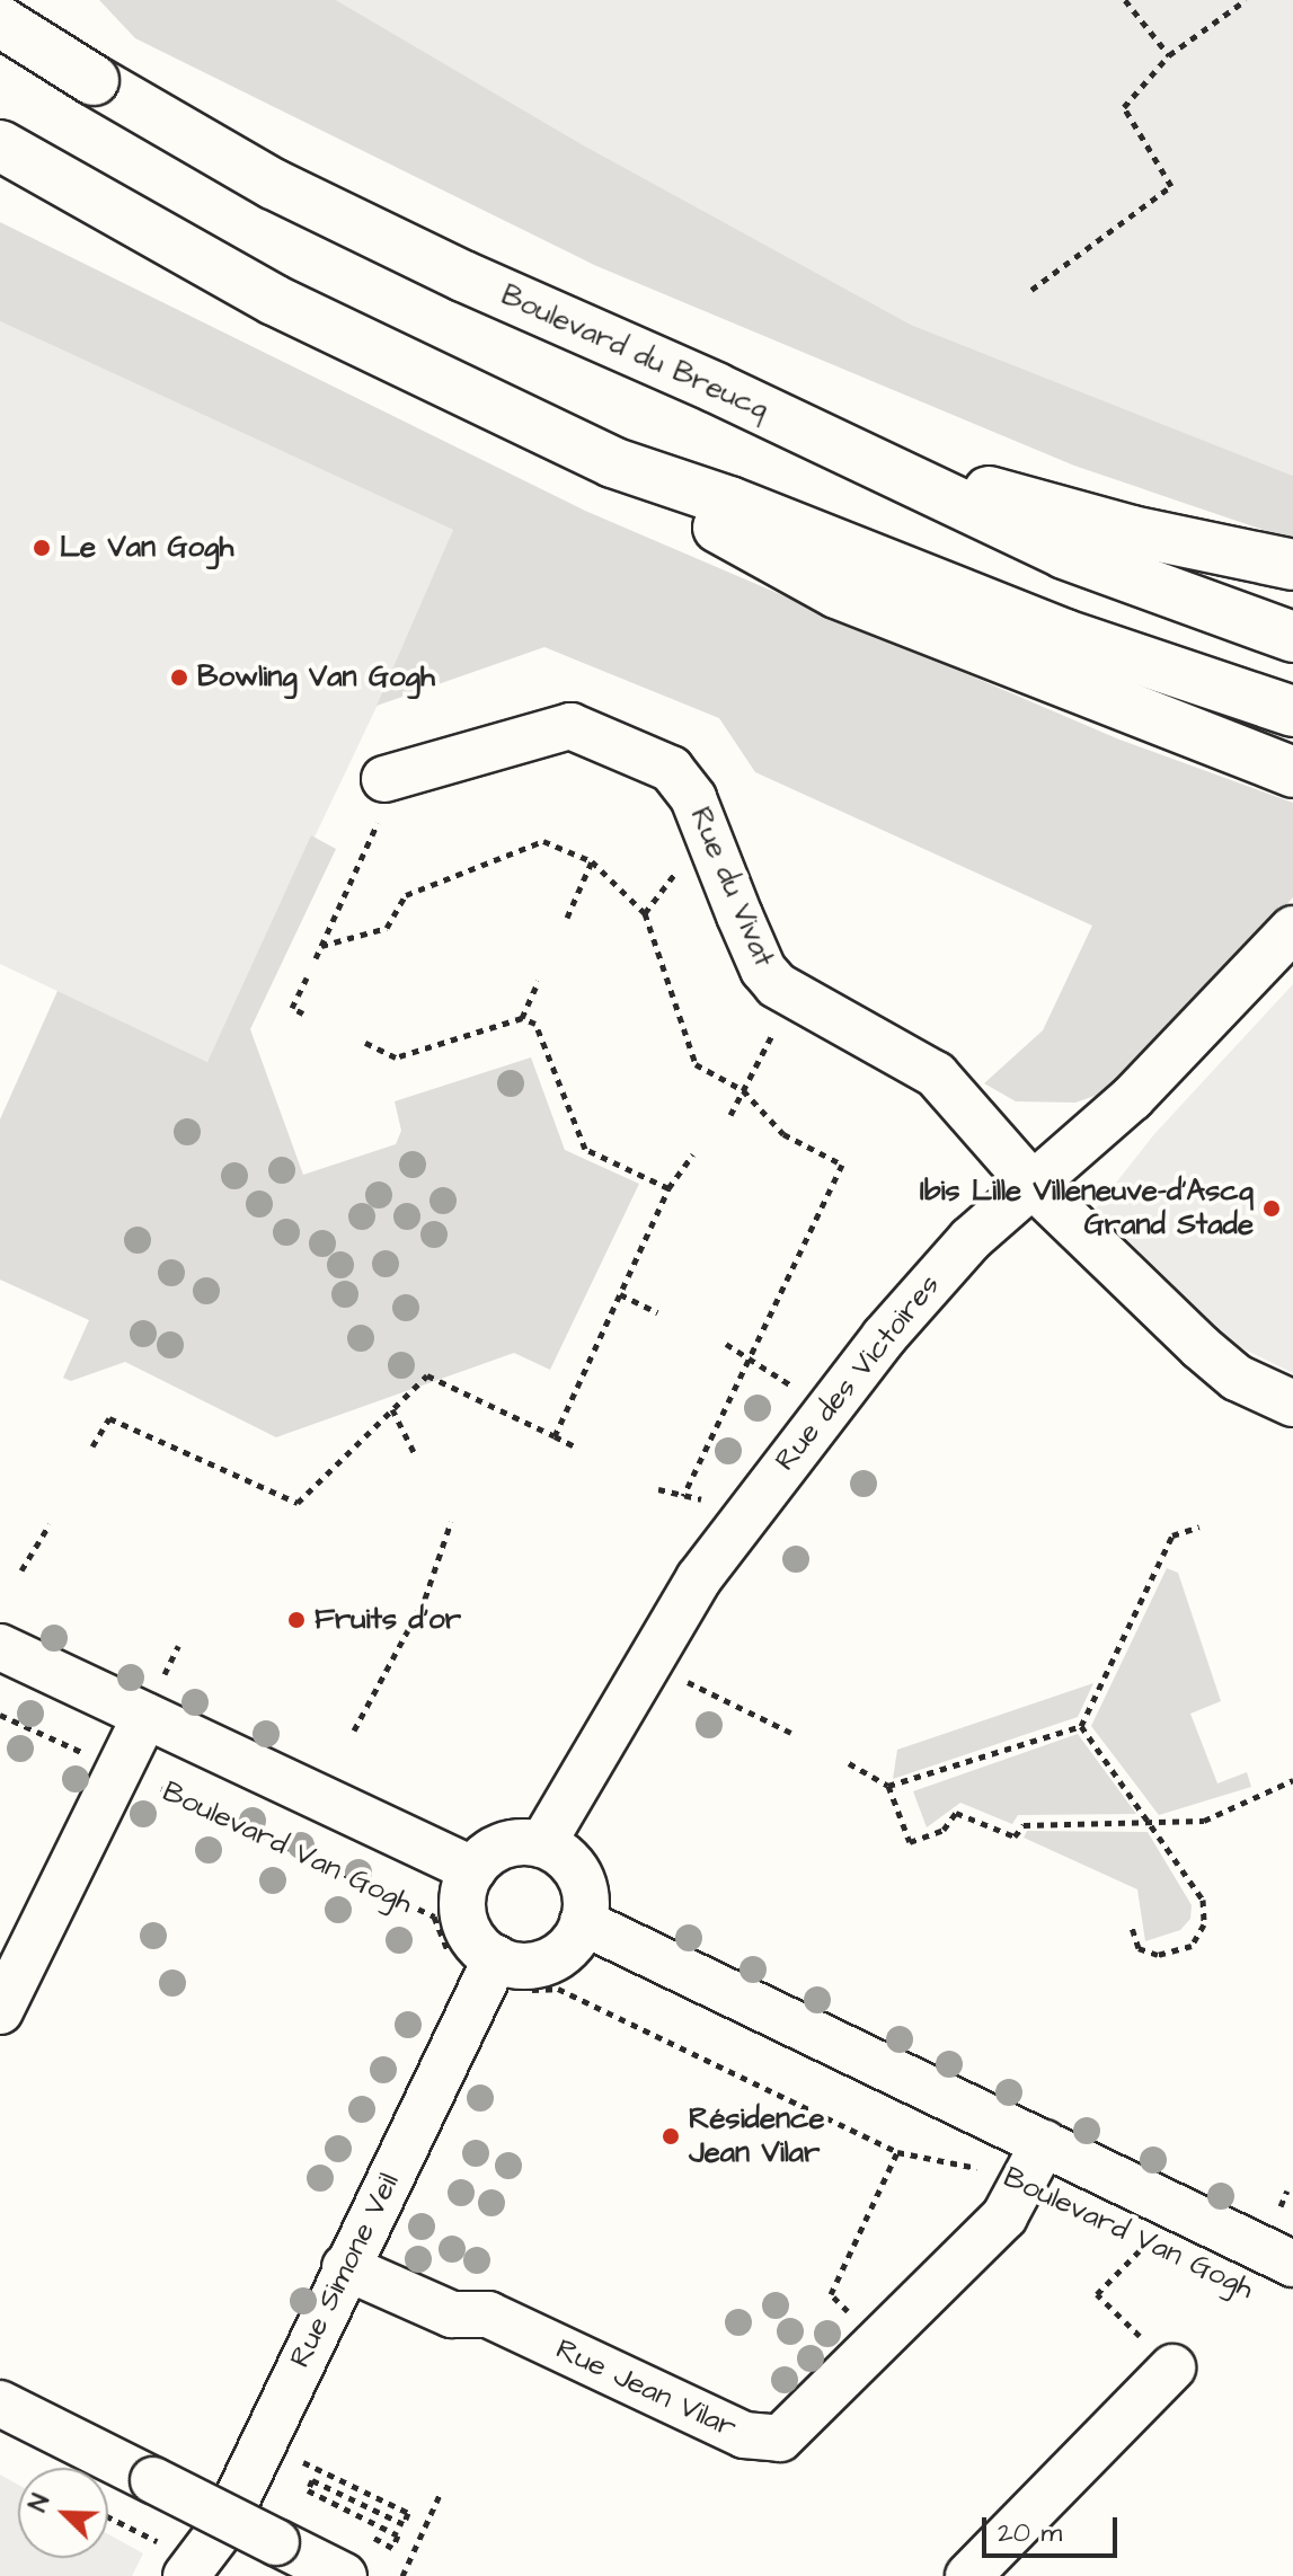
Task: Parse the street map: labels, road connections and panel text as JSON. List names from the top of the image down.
{
  "streets": {
    "highway": ["Boulevard du Breucq"],
    "street": [
      "Rue du Vivat",
      "Rue des Victoires",
      "Boulevard Van Gogh",
      "Rue Simone Veil",
      "Rue Jean Vilar"
    ]
  },
  "crossings": [
    ["Rue du Vivat", "Rue des Victoires"],
    ["Rue des Victoires", "Boulevard Van Gogh"],
    ["Rue des Victoires", "Rue Simone Veil"],
    ["Boulevard Van Gogh", "Rue Simone Veil"],
    ["Boulevard Van Gogh", "Rue Jean Vilar"],
    ["Rue Simone Veil", "Rue Jean Vilar"]
  ],
  "places": [
    "Le Van Gogh",
    "Bowling Van Gogh",
    "Ibis Lille Villeneuve-d'Ascq Grand Stade",
    "Fruits d'or",
    "Résidence Jean Vilar"
  ],
  "scale_bar": "20 m",
  "north": "top left"
}
